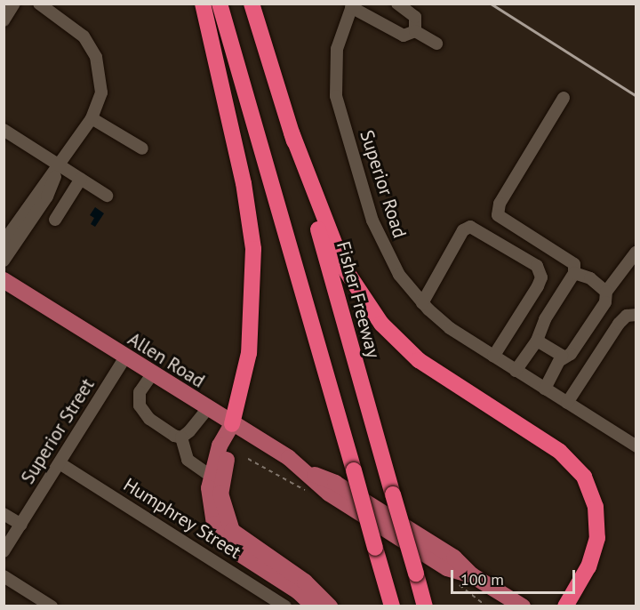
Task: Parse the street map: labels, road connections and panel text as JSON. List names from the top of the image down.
{
  "streets": {
    "highway": ["Fisher Freeway"],
    "main road": ["Allen Road"],
    "street": ["Superior Road", "Superior Street", "Humphrey Street"]
  },
  "crossings": [
    ["Allen Road", "Superior Street"],
    ["Superior Street", "Humphrey Street"]
  ],
  "scale_bar": "100 m"
}
